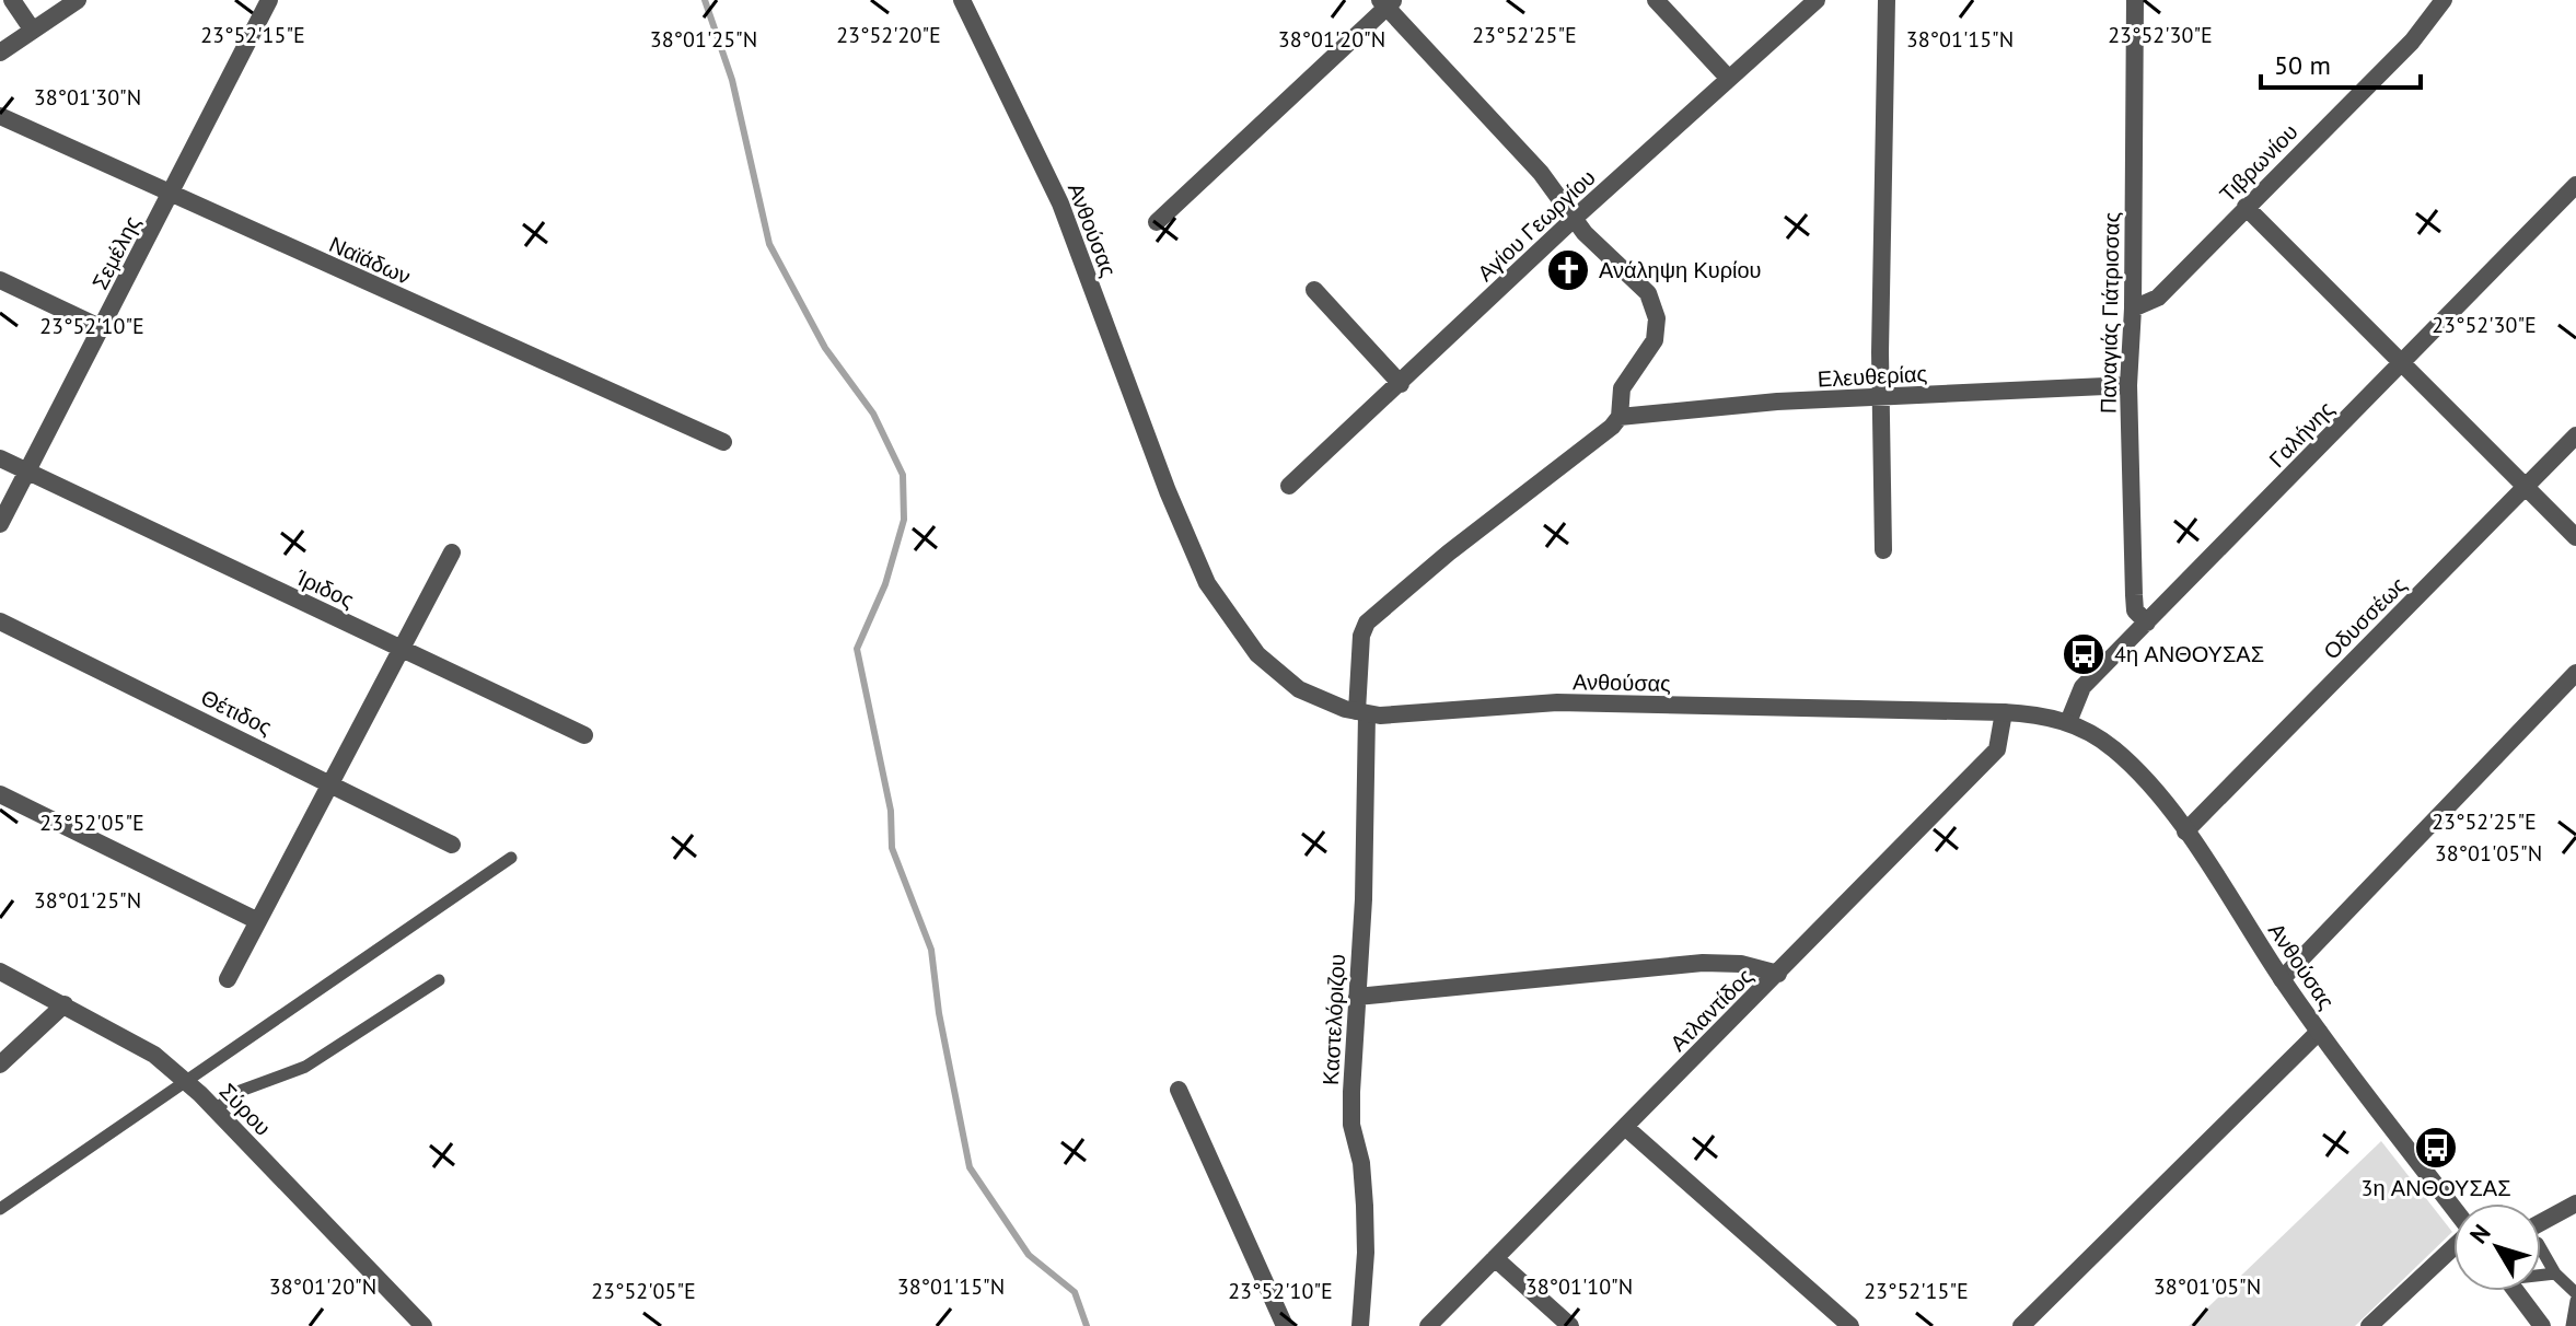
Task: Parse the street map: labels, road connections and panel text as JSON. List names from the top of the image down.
{
  "streets": {
    "street": [
      "Τιβρωνίου",
      "Αγίου Γεωργίου",
      "Ανθούσας",
      "Σεμέλης",
      "Ναϊάδων",
      "Παναγιάς Γιάτρισσας",
      "Ελευθερίας",
      "Γαλήνης",
      "Ίριδος",
      "Οδυσσέως",
      "Θέτιδος",
      "Ατλαντίδος",
      "Καστελόριζου",
      "Σύρου"
    ]
  },
  "crossings": [
    ["Τιβρωνίου", "Παναγιάς Γιάτρισσας"],
    ["Ανθούσας", "Γαλήνης"],
    ["Ανθούσας", "Οδυσσέως"],
    ["Ανθούσας", "Ατλαντίδος"],
    ["Ανθούσας", "Καστελόριζου"],
    ["Σεμέλης", "Ναϊάδων"],
    ["Σεμέλης", "Ίριδος"],
    ["Παναγιάς Γιάτρισσας", "Ελευθερίας"],
    ["Παναγιάς Γιάτρισσας", "Γαλήνης"],
    ["Ελευθερίας", "Καστελόριζου"]
  ],
  "places": {
    "church": ["Ανάληψη Κυρίου"],
    "bus stop": ["4η ΑΝΘΟΥΣΑΣ", "3η ΑΝΘΟΥΣΑΣ"]
  },
  "scale_bar": "50 m",
  "north": "top left",
  "coordinates": [
    "23°52'15\"E",
    "23°52'20\"E",
    "23°52'25\"E",
    "23°52'30\"E",
    "38°01'25\"N",
    "38°01'20\"N",
    "38°01'15\"N",
    "38°01'30\"N",
    "23°52'10\"E",
    "23°52'05\"E",
    "38°01'05\"N",
    "38°01'10\"N"
  ]
}
